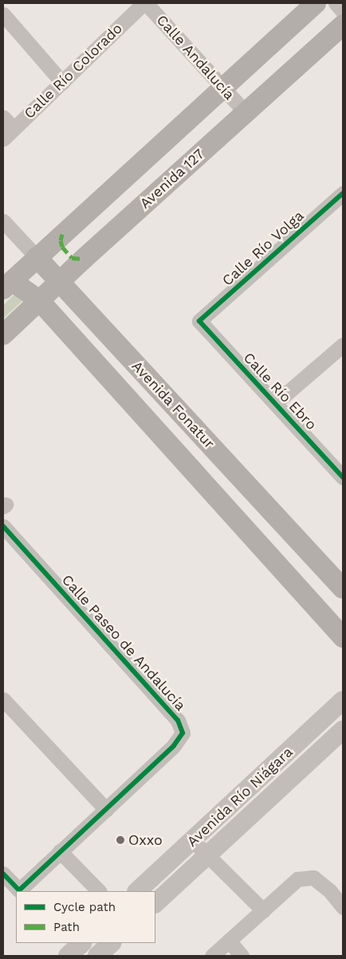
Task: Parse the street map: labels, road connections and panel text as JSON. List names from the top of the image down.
{
  "streets": {
    "main road": ["Avenida 127", "Avenida Fonatur"],
    "street": [
      "Calle Andalucía",
      "Calle Río Colorado",
      "Calle Río Volga",
      "Calle Río Ebro",
      "Calle Paseo de Andalucía",
      "Avenida Río Niágara"
    ]
  },
  "crossings": [
    ["Calle Andalucía", "Calle Río Colorado"],
    ["Calle Andalucía", "Avenida 127"],
    ["Avenida 127", "Avenida Fonatur"],
    ["Calle Río Volga", "Calle Río Ebro"]
  ],
  "places": ["Oxxo"],
  "legend": ["Cycle path", "Path"]
}
